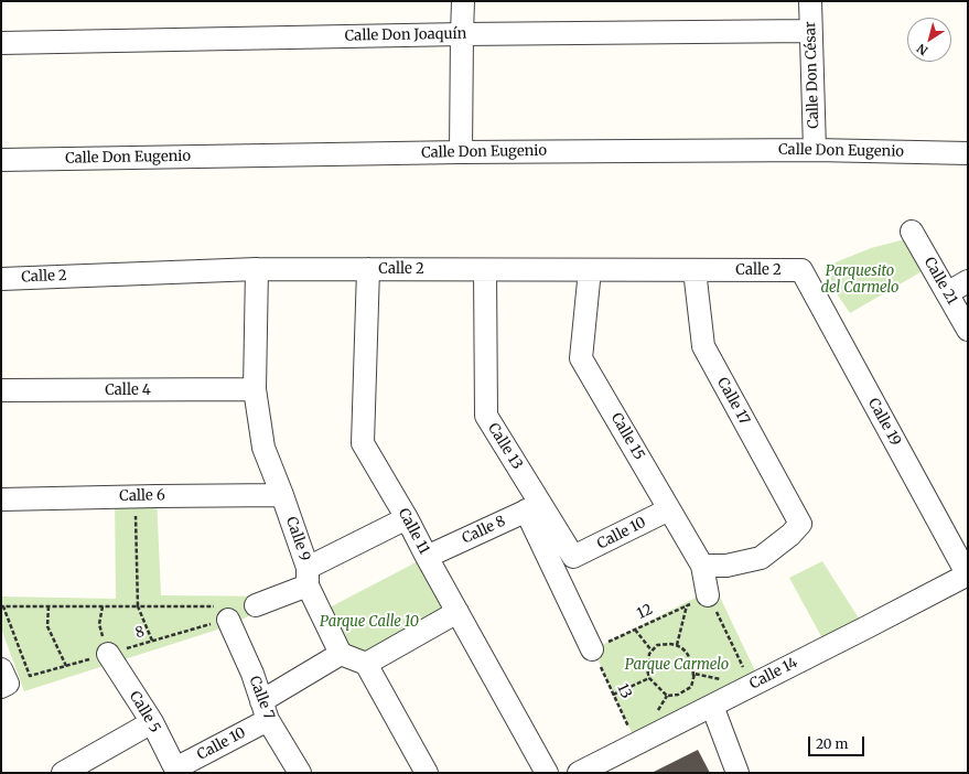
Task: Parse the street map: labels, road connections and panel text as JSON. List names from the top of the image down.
{
  "streets": {
    "street": [
      "Calle Don Joaquín",
      "Calle Don César",
      "Calle Don Eugenio",
      "Calle 2",
      "Calle 21",
      "Calle 4",
      "Calle 17",
      "Calle 19",
      "Calle 15",
      "Calle 13",
      "Calle 6",
      "Calle 8",
      "Calle 11",
      "Calle 10",
      "Calle 9",
      "Calle 14",
      "Calle 7",
      "Calle 5"
    ],
    "path": ["12", "8", "13"]
  },
  "crossings": [
    ["Calle Don Joaquín", "Calle Don César"],
    ["Calle Don César", "Calle Don Eugenio"],
    ["Calle 2", "Calle 17"],
    ["Calle 2", "Calle 19"],
    ["Calle 2", "Calle 15"],
    ["Calle 2", "Calle 13"],
    ["Calle 2", "Calle 11"],
    ["Calle 2", "Calle 9"],
    ["Calle 4", "Calle 9"],
    ["Calle 17", "Calle 15"],
    ["Calle 19", "Calle 14"],
    ["Calle 15", "Calle 10"],
    ["Calle 15", "12"],
    ["Calle 13", "Calle 8"],
    ["Calle 13", "Calle 10"],
    ["Calle 13", "12"],
    ["Calle 13", "13"],
    ["Calle 6", "Calle 9"],
    ["Calle 8", "Calle 11"],
    ["Calle 10", "Calle 9"],
    ["Calle 10", "Calle 7"],
    ["Calle 10", "Calle 5"],
    ["12", "13"],
    ["8", "Calle 7"],
    ["8", "Calle 5"],
    ["Calle 14", "13"]
  ],
  "parks": ["Parquesito del Carmelo", "Parque Calle 10", "Parque Carmelo"],
  "scale_bar": "20 m",
  "north": "bottom left"
}
